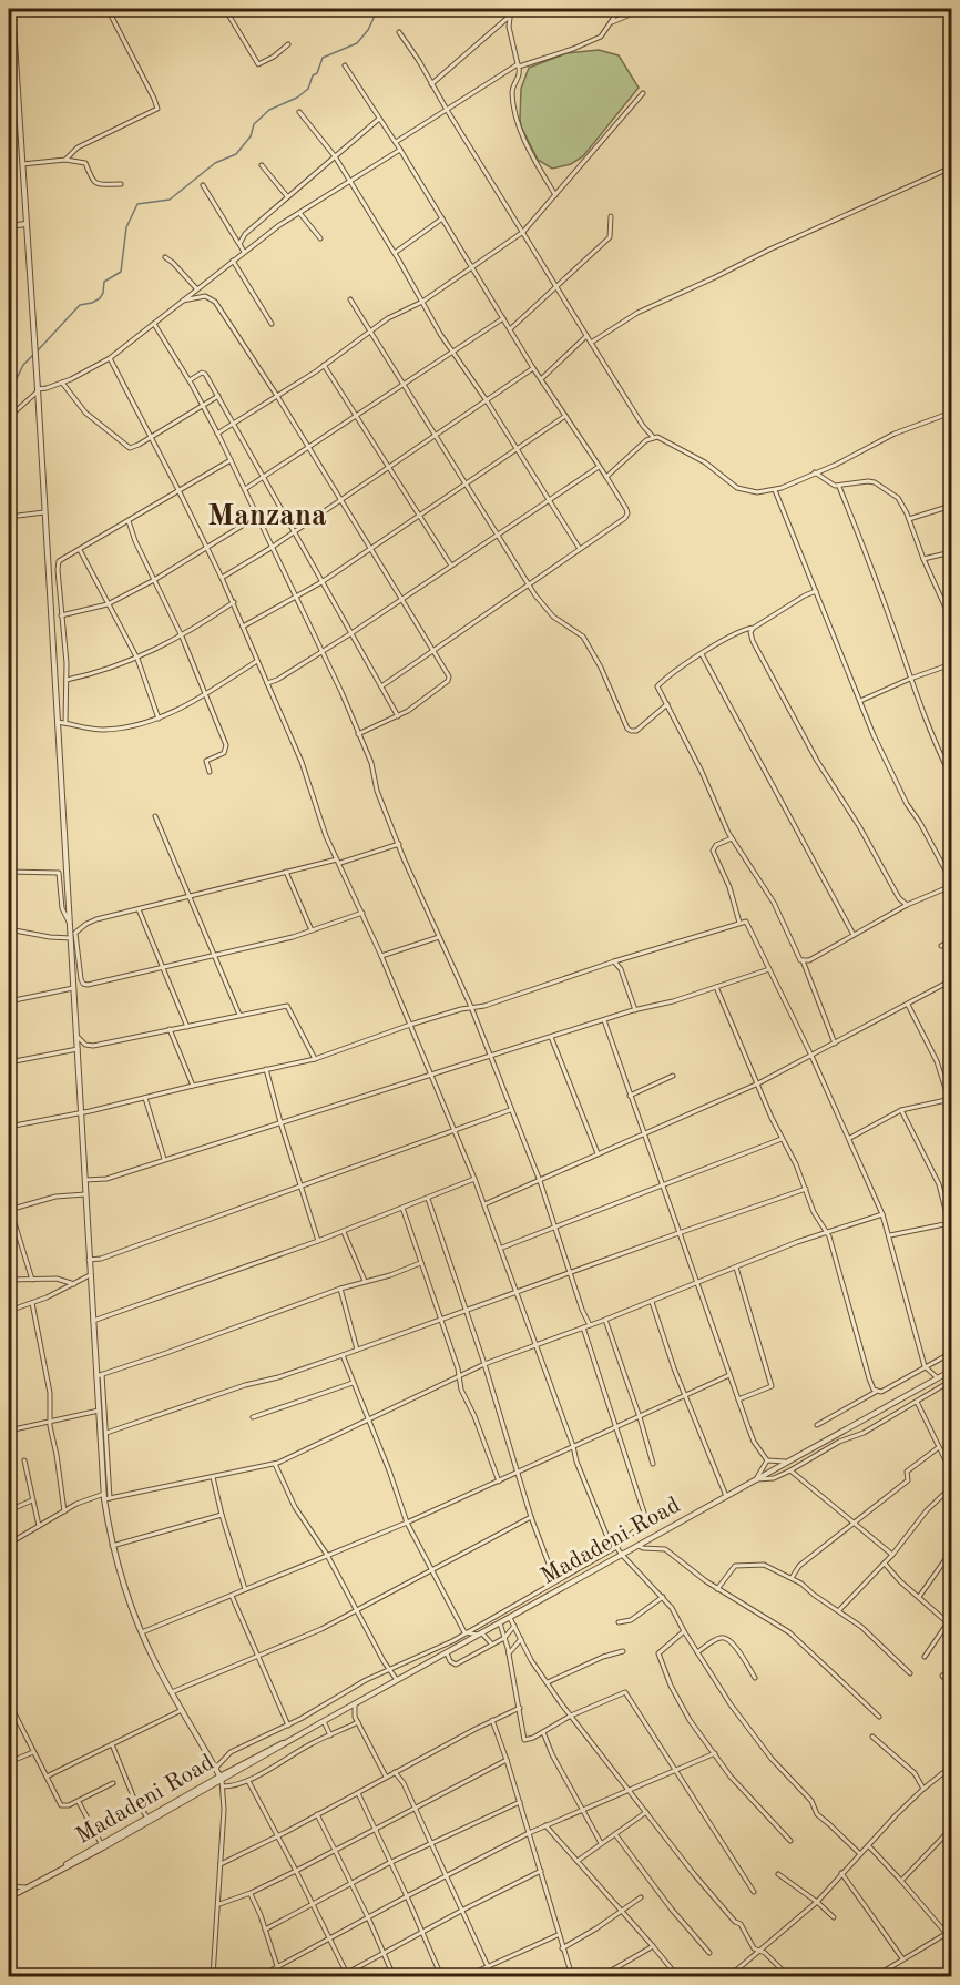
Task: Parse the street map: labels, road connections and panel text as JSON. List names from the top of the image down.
{
  "streets": {
    "street": ["Madadeni Road"]
  },
  "districts": ["Manzana"]
}
